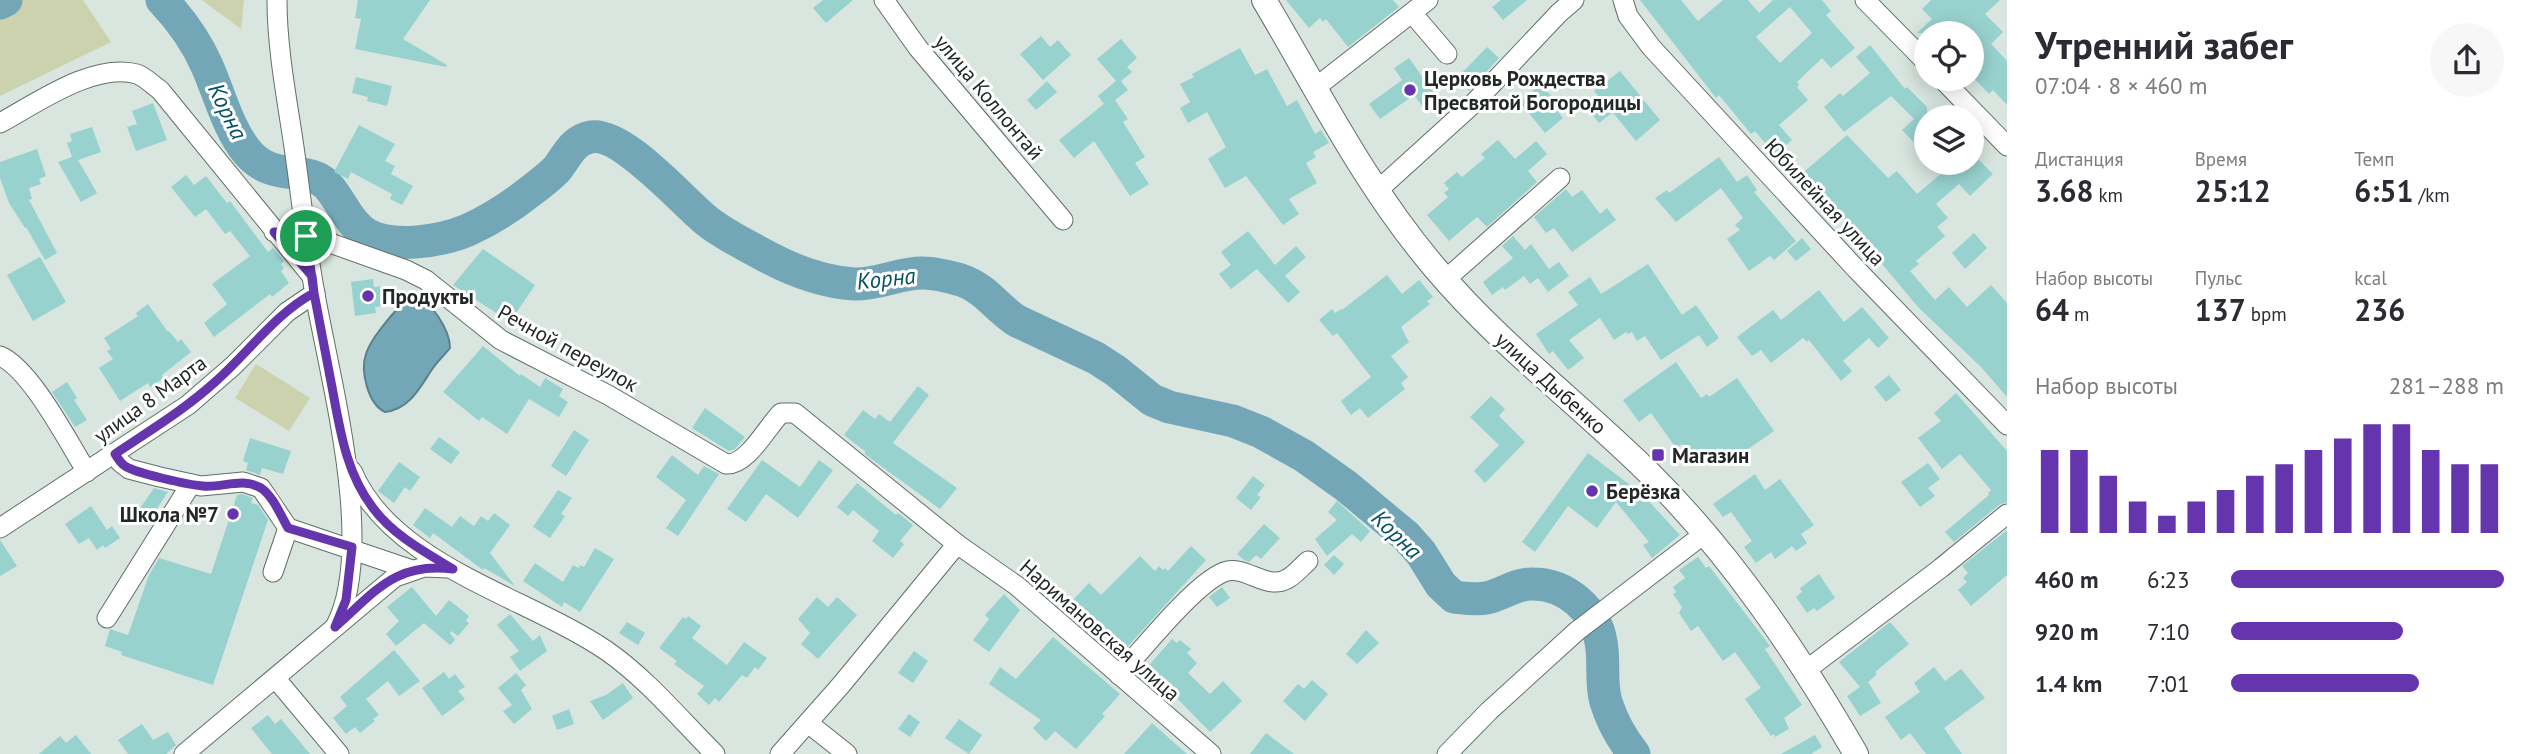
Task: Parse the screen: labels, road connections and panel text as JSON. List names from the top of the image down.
{
  "streets": {
    "main road": ["улица Дыбенко"],
    "street": [
      "улица Коллонтай",
      "Юбилейная улица",
      "Речной переулок",
      "улица 8 Марта",
      "Наримановская улица"
    ]
  },
  "crossings": [
    ["Речной переулок", "Наримановская улица"]
  ],
  "water": ["Корна"],
  "places": {
    "other": [
      "Церковь Рождества Пресвятой Богородицы",
      "Продукты",
      "Берёзка",
      "Школа №7"
    ],
    "transit": ["Магазин"]
  },
  "page": {
    "heading": ["Утренний забег", "07:04 · 8 × 460 m"],
    "stats": [
      ["Дистанция", "3.68 km"],
      ["Время", "25:12"],
      ["Темп", "6:51 /km"],
      ["Набор высоты", "64 m"],
      ["Пульс", "137 bpm"],
      ["kcal", "236"]
    ],
    "chart": ["Набор высоты", "281–288 m"],
    "list": [
      {
        "name": "460 m",
        "note": "6:23"
      },
      {
        "name": "920 m",
        "note": "7:10"
      },
      {
        "name": "1.4 km",
        "note": "7:01"
      }
    ]
  }
}
